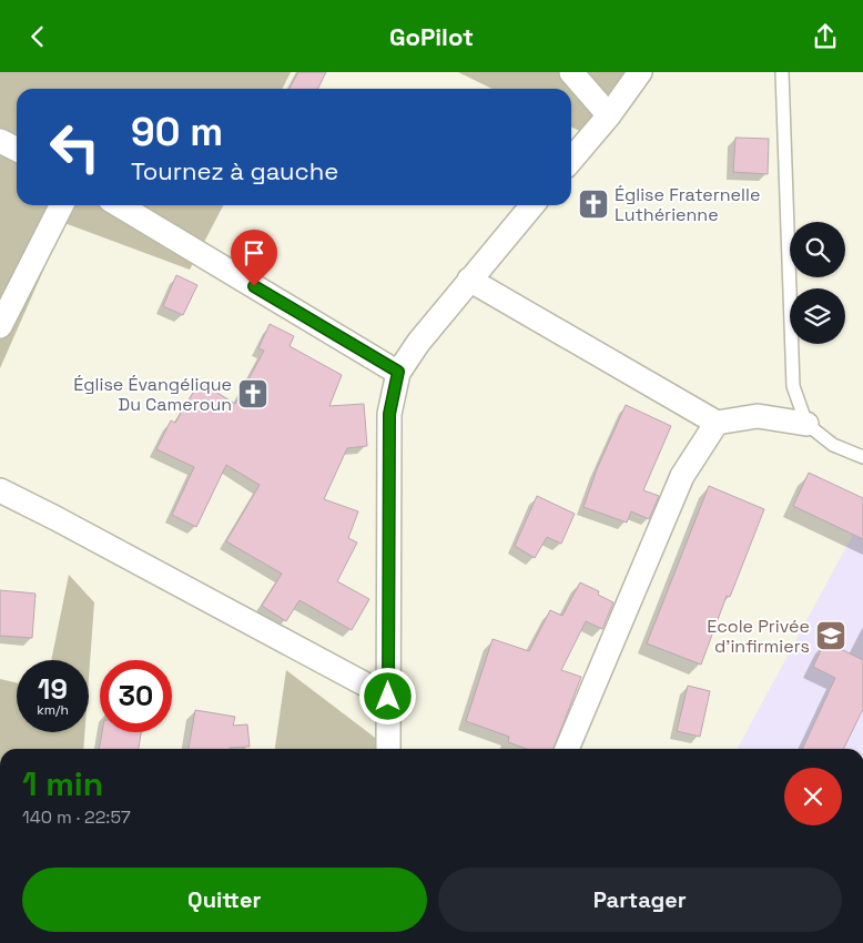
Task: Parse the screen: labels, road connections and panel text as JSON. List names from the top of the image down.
{
  "places": {
    "church": ["Église Fraternelle Luthérienne", "Église Évangélique Du Cameroun"],
    "school or university": ["Ecole Privée d'infirmiers"]
  },
  "page": {
    "header": "GoPilot",
    "turn": ["90 m", "Tournez à gauche"],
    "speed": "19 km/h",
    "limit": "30",
    "heading": ["1 min", "140 m · 22:57"],
    "buttons": ["Quitter", "Partager"]
  }
}
